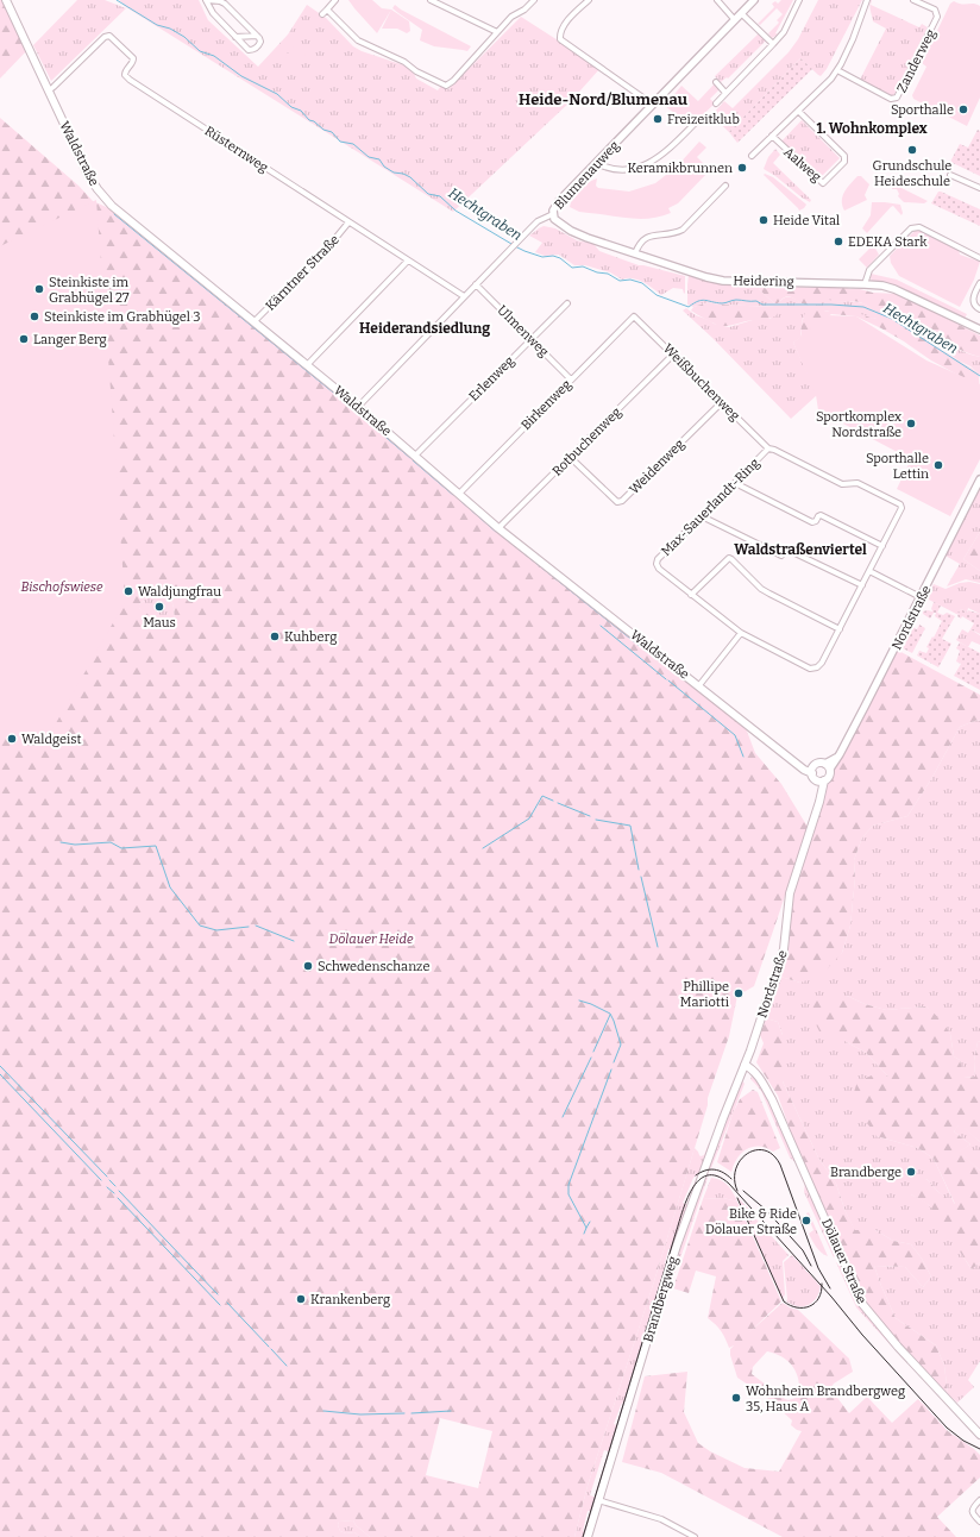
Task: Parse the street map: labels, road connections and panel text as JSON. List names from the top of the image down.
{
  "streets": {
    "main road": [
      "Waldstraße",
      "Nordstraße",
      "Dölauer Straße",
      "Brandbergweg"
    ],
    "street": [
      "Zanderweg",
      "Rüsternweg",
      "Aalweg",
      "Blumenauweg",
      "Kärntner Straße",
      "Heidering",
      "Ulmenweg",
      "Erlenweg",
      "Weißbuchenweg",
      "Birkenweg",
      "Rotbuchenweg",
      "Weidenweg",
      "Max-Sauerlandt-Ring"
    ]
  },
  "crossings": [
    ["Rüsternweg", "Waldstraße"],
    ["Rüsternweg", "Blumenauweg"],
    ["Rüsternweg", "Kärntner Straße"],
    ["Waldstraße", "Blumenauweg"],
    ["Waldstraße", "Kärntner Straße"],
    ["Waldstraße", "Erlenweg"],
    ["Waldstraße", "Birkenweg"],
    ["Waldstraße", "Rotbuchenweg"],
    ["Blumenauweg", "Heidering"],
    ["Blumenauweg", "Ulmenweg"],
    ["Ulmenweg", "Erlenweg"],
    ["Ulmenweg", "Birkenweg"],
    ["Weißbuchenweg", "Birkenweg"],
    ["Weißbuchenweg", "Rotbuchenweg"],
    ["Weißbuchenweg", "Weidenweg"],
    ["Weißbuchenweg", "Max-Sauerlandt-Ring"],
    ["Rotbuchenweg", "Weidenweg"],
    ["Nordstraße", "Dölauer Straße"],
    ["Nordstraße", "Brandbergweg"],
    ["Dölauer Straße", "Brandbergweg"]
  ],
  "districts": [
    "Heide-Nord/Blumenau",
    "1. Wohnkomplex",
    "Heiderandsiedlung",
    "Waldstraßenviertel"
  ],
  "water": ["Hechtgraben"],
  "parks": ["Bischofswiese", "Dölauer Heide"],
  "places": [
    "Sporthalle",
    "Freizeitklub",
    "Grundschule Heideschule",
    "Keramikbrunnen",
    "Heide Vital",
    "EDEKA Stark",
    "Steinkiste im Grabhügel 27",
    "Steinkiste im Grabhügel 3",
    "Langer Berg",
    "Sportkomplex Nordstraße",
    "Sporthalle Lettin",
    "Waldjungfrau",
    "Maus",
    "Kuhberg",
    "Waldgeist",
    "Schwedenschanze",
    "Phillipe Mariotti",
    "Brandberge",
    "Bike & Ride Dölauer Straße",
    "Krankenberg",
    "Wohnheim Brandbergweg 35, Haus A"
  ]
}
